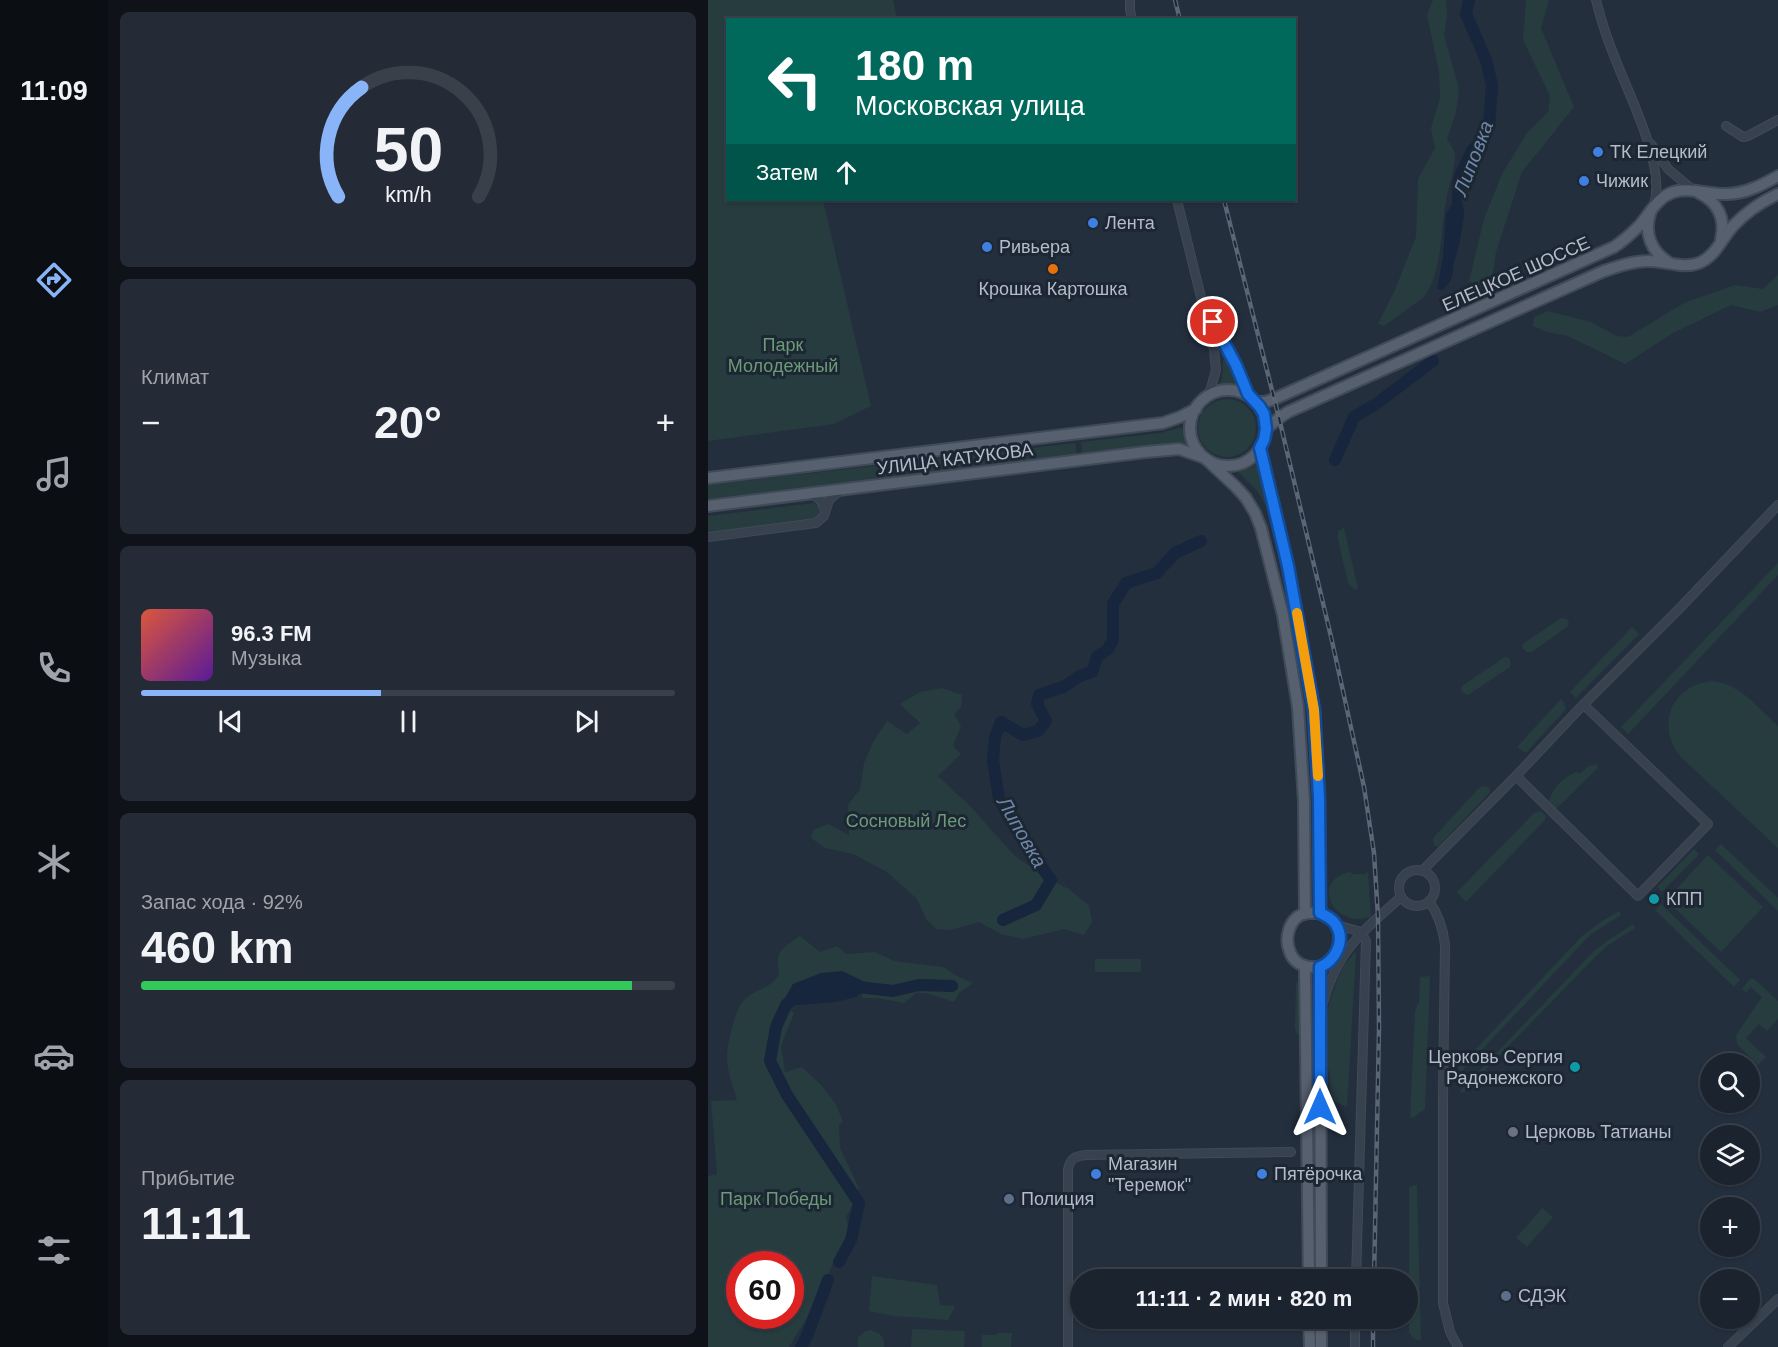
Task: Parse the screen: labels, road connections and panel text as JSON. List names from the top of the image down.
{
  "streets": {
    "main road": ["ЕЛЕЦКОЕ ШОССЕ", "УЛИЦА КАТУКОВА"]
  },
  "crossings": [
    ["ЕЛЕЦКОЕ ШОССЕ", "УЛИЦА КАТУКОВА"]
  ],
  "water": ["Липовка"],
  "parks": ["Парк Молодежный", "Сосновый Лес", "Парк Победы"],
  "places": [
    "ТК Елецкий",
    "Чижик",
    "Лента",
    "Ривьера",
    "Крошка Картошка",
    "КПП",
    "Церковь Сергия Радонежского",
    "Церковь Татианы",
    "Магазин \"Теремок\"",
    "Пятёрочка",
    "Полиция",
    "СДЭК"
  ],
  "page": {
    "tabs": "11:09",
    "turn": ["180 m", "Московская улица"],
    "then": "Затем",
    "tile": [
      "Климат",
      ["Запас хода · 92%", "460 km"],
      ["Прибытие", "11:11"]
    ],
    "heat": ["−", "20°", "+"],
    "song": ["96.3 FM", "Музыка"],
    "map_buttons": ["+", "−"],
    "limit": "60",
    "trip": "11:11 · 2 мин · 820 m",
    "gauge": ["50", "km/h"]
  }
}
